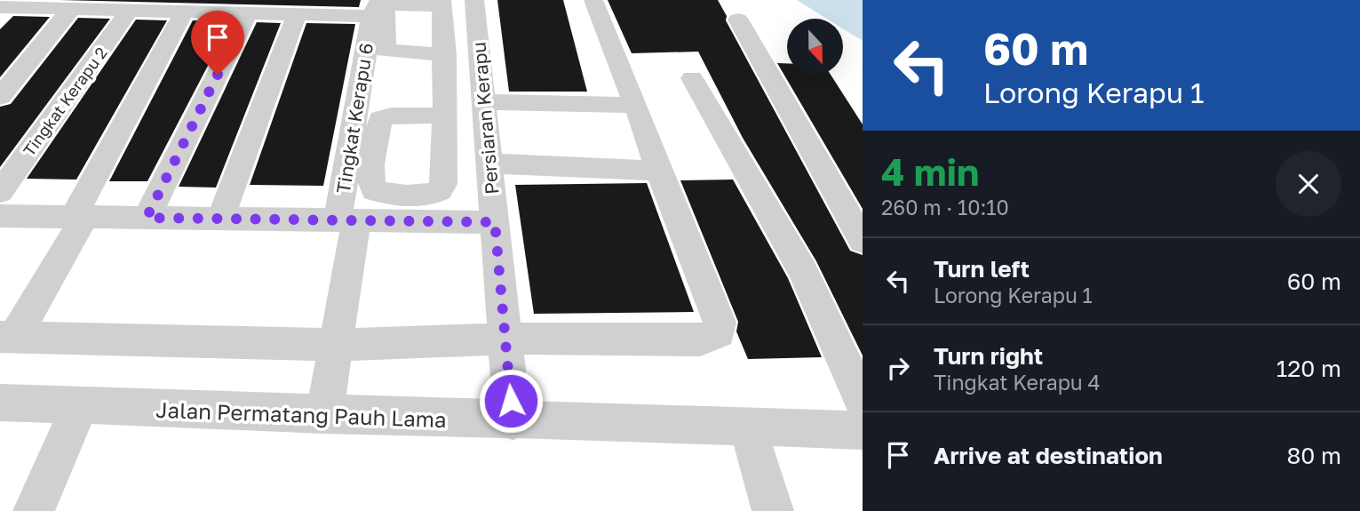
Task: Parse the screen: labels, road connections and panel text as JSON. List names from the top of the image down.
{
  "streets": {
    "street": [
      "Tingkat Kerapu 2",
      "Tingkat Kerapu 6",
      "Persiaran Kerapu",
      "Jalan Permatang Pauh Lama"
    ]
  },
  "crossings": [
    ["Tingkat Kerapu 6", "Jalan Permatang Pauh Lama"],
    ["Persiaran Kerapu", "Jalan Permatang Pauh Lama"]
  ],
  "north": "bottom",
  "page": {
    "turn": ["60 m", "Lorong Kerapu 1"],
    "heading": ["4 min", "260 m · 10:10"],
    "list": [
      {
        "name": "Turn left",
        "note": "Lorong Kerapu 1",
        "value": "60 m"
      },
      {
        "name": "Turn right",
        "note": "Tingkat Kerapu 4",
        "value": "120 m"
      },
      {
        "name": "Arrive at destination",
        "value": "80 m"
      }
    ]
  }
}
